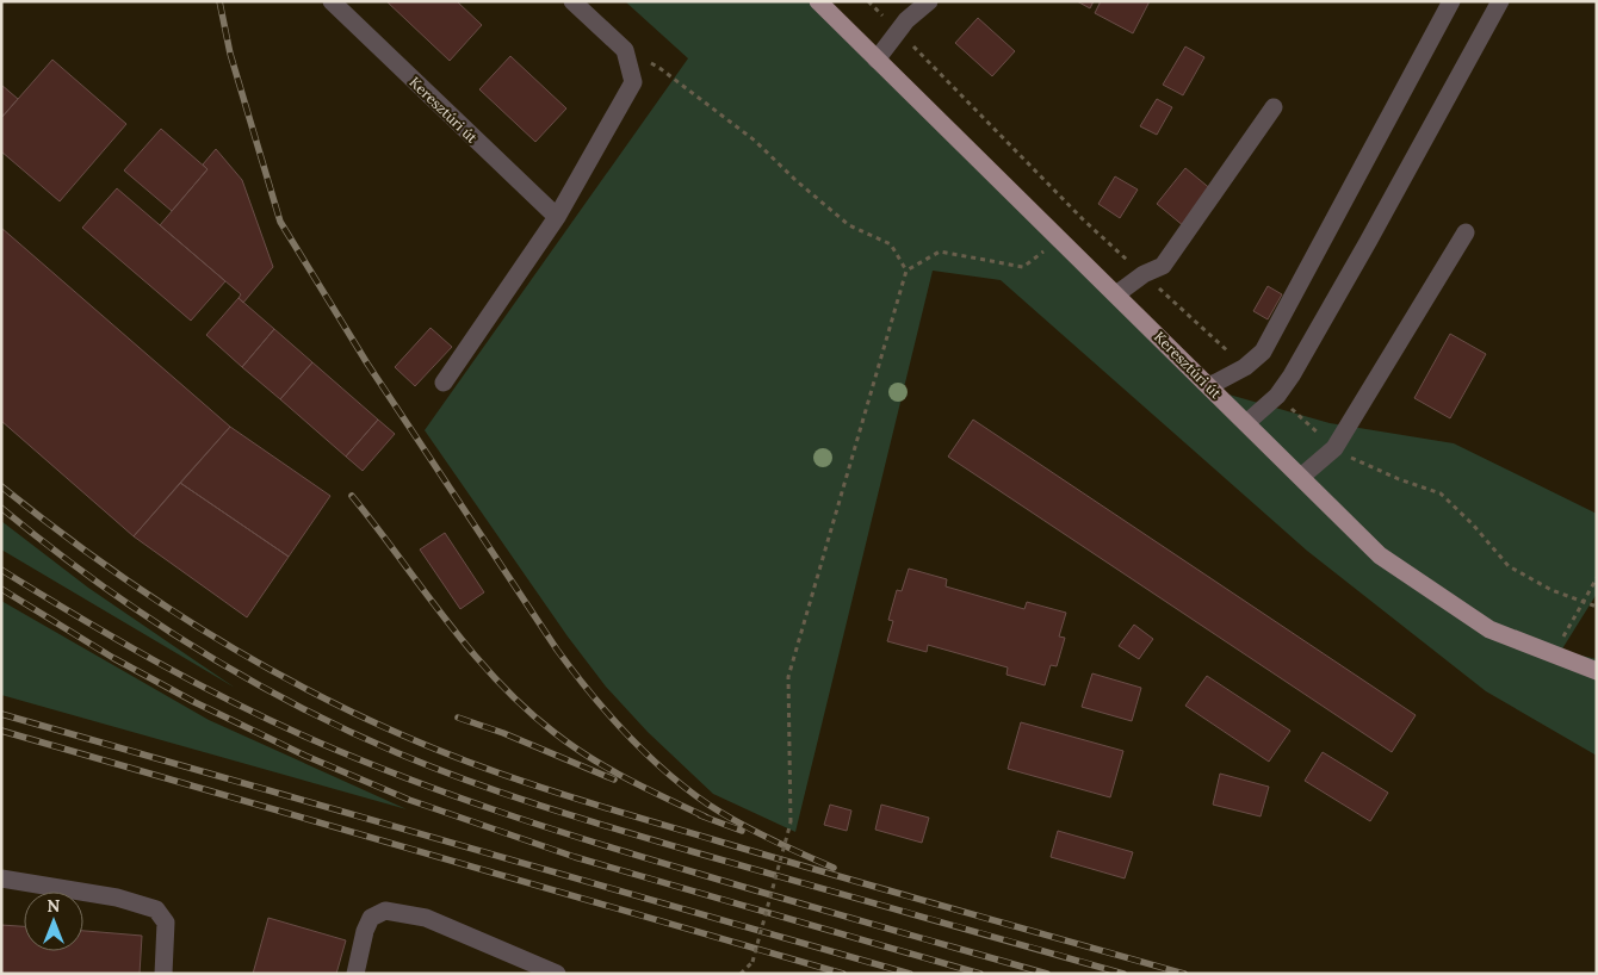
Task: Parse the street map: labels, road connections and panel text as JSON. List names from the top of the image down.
{
  "streets": {
    "main road": ["Keresztúri út"]
  },
  "north": "top"
}
